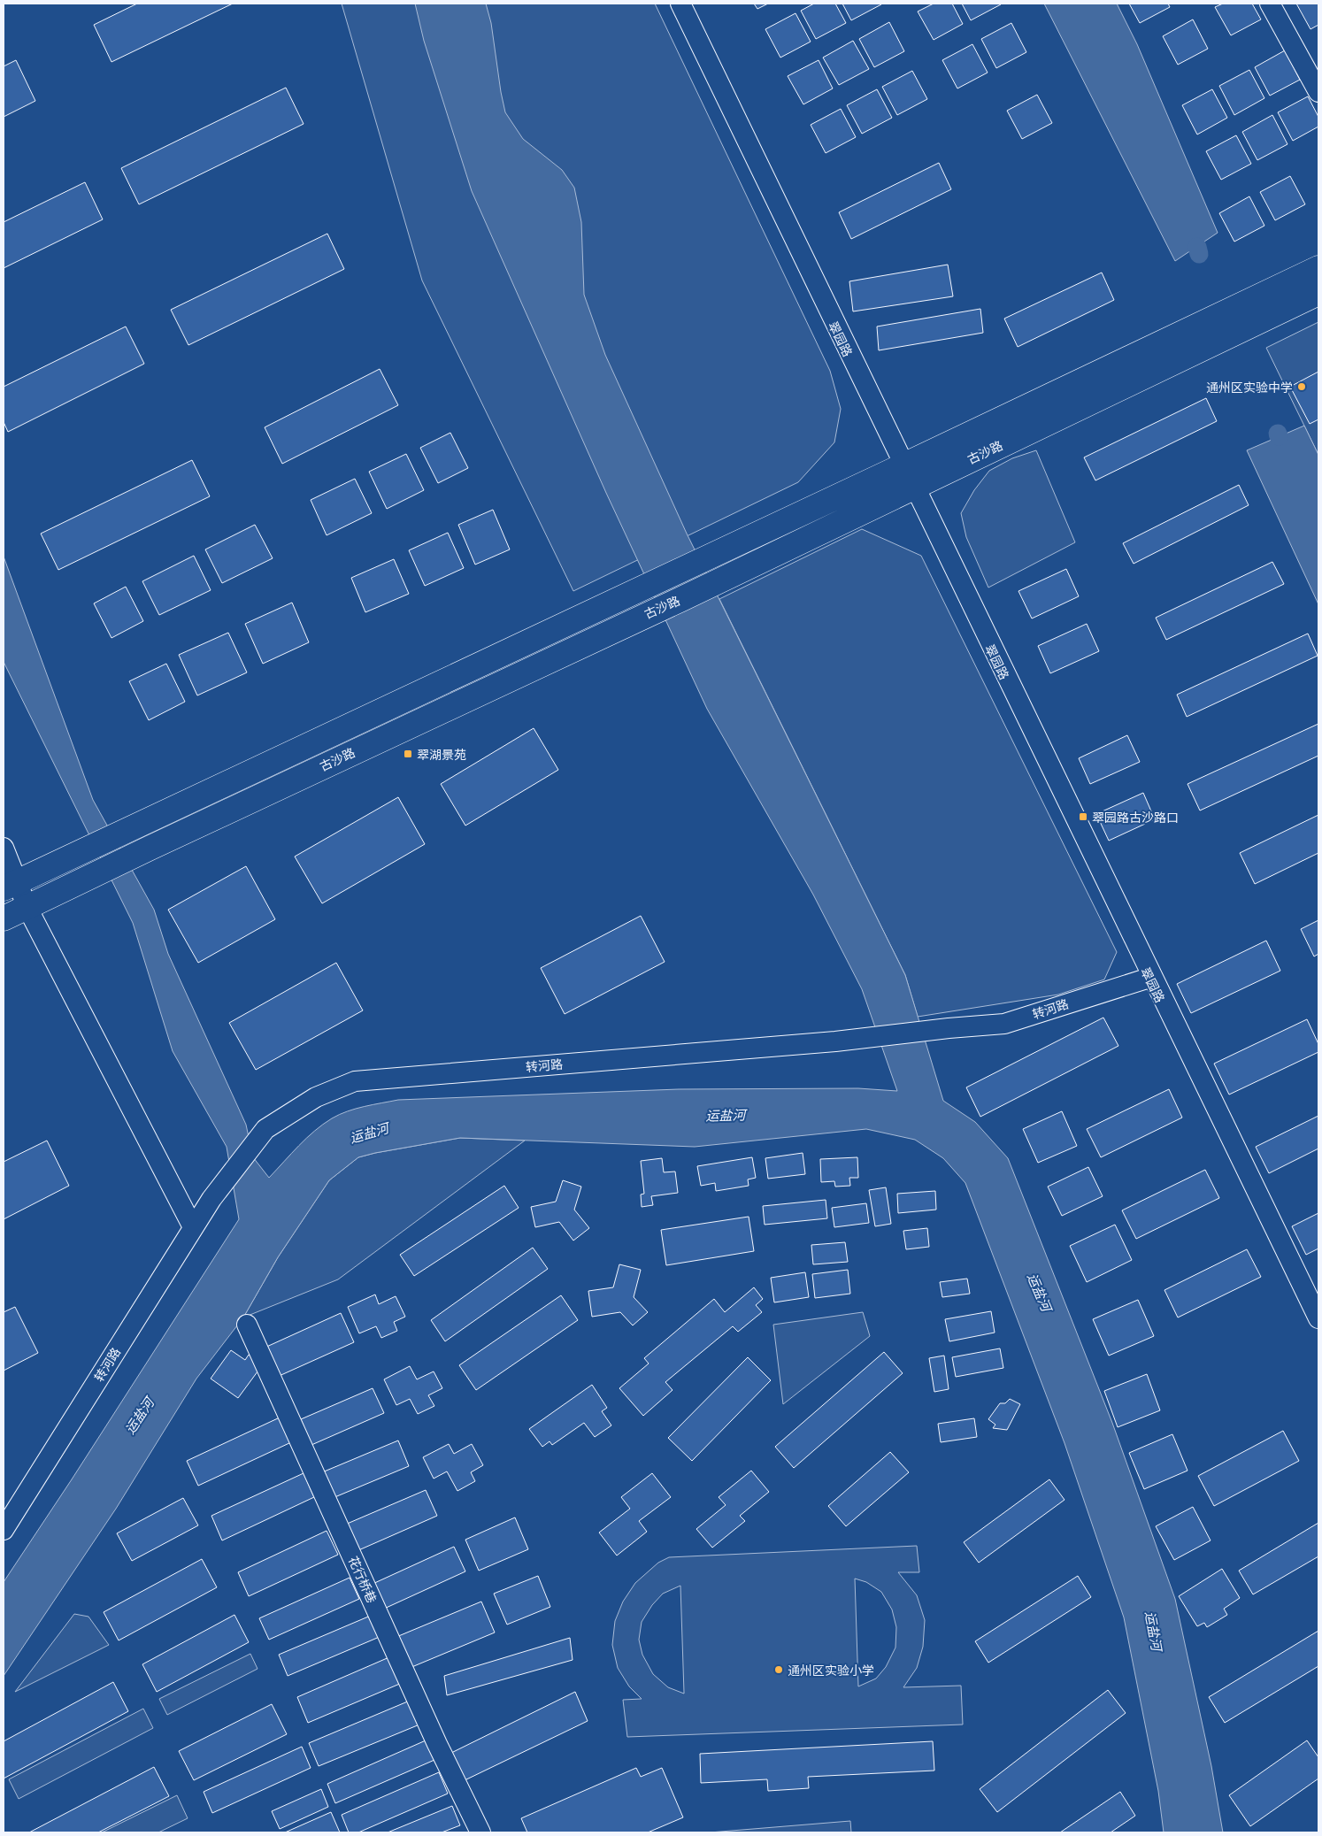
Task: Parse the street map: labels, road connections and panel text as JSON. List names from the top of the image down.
{
  "streets": {
    "main road": ["古沙路"],
    "street": ["翠园路", "转河路", "花行桥巷"]
  },
  "crossings": [
    ["翠园路", "古沙路"],
    ["翠园路", "转河路"]
  ],
  "water": ["运盐河"],
  "places": {
    "other": ["通州区实验中学", "通州区实验小学"],
    "transit": ["翠湖景苑", "翠园路古沙路口"]
  }
}
